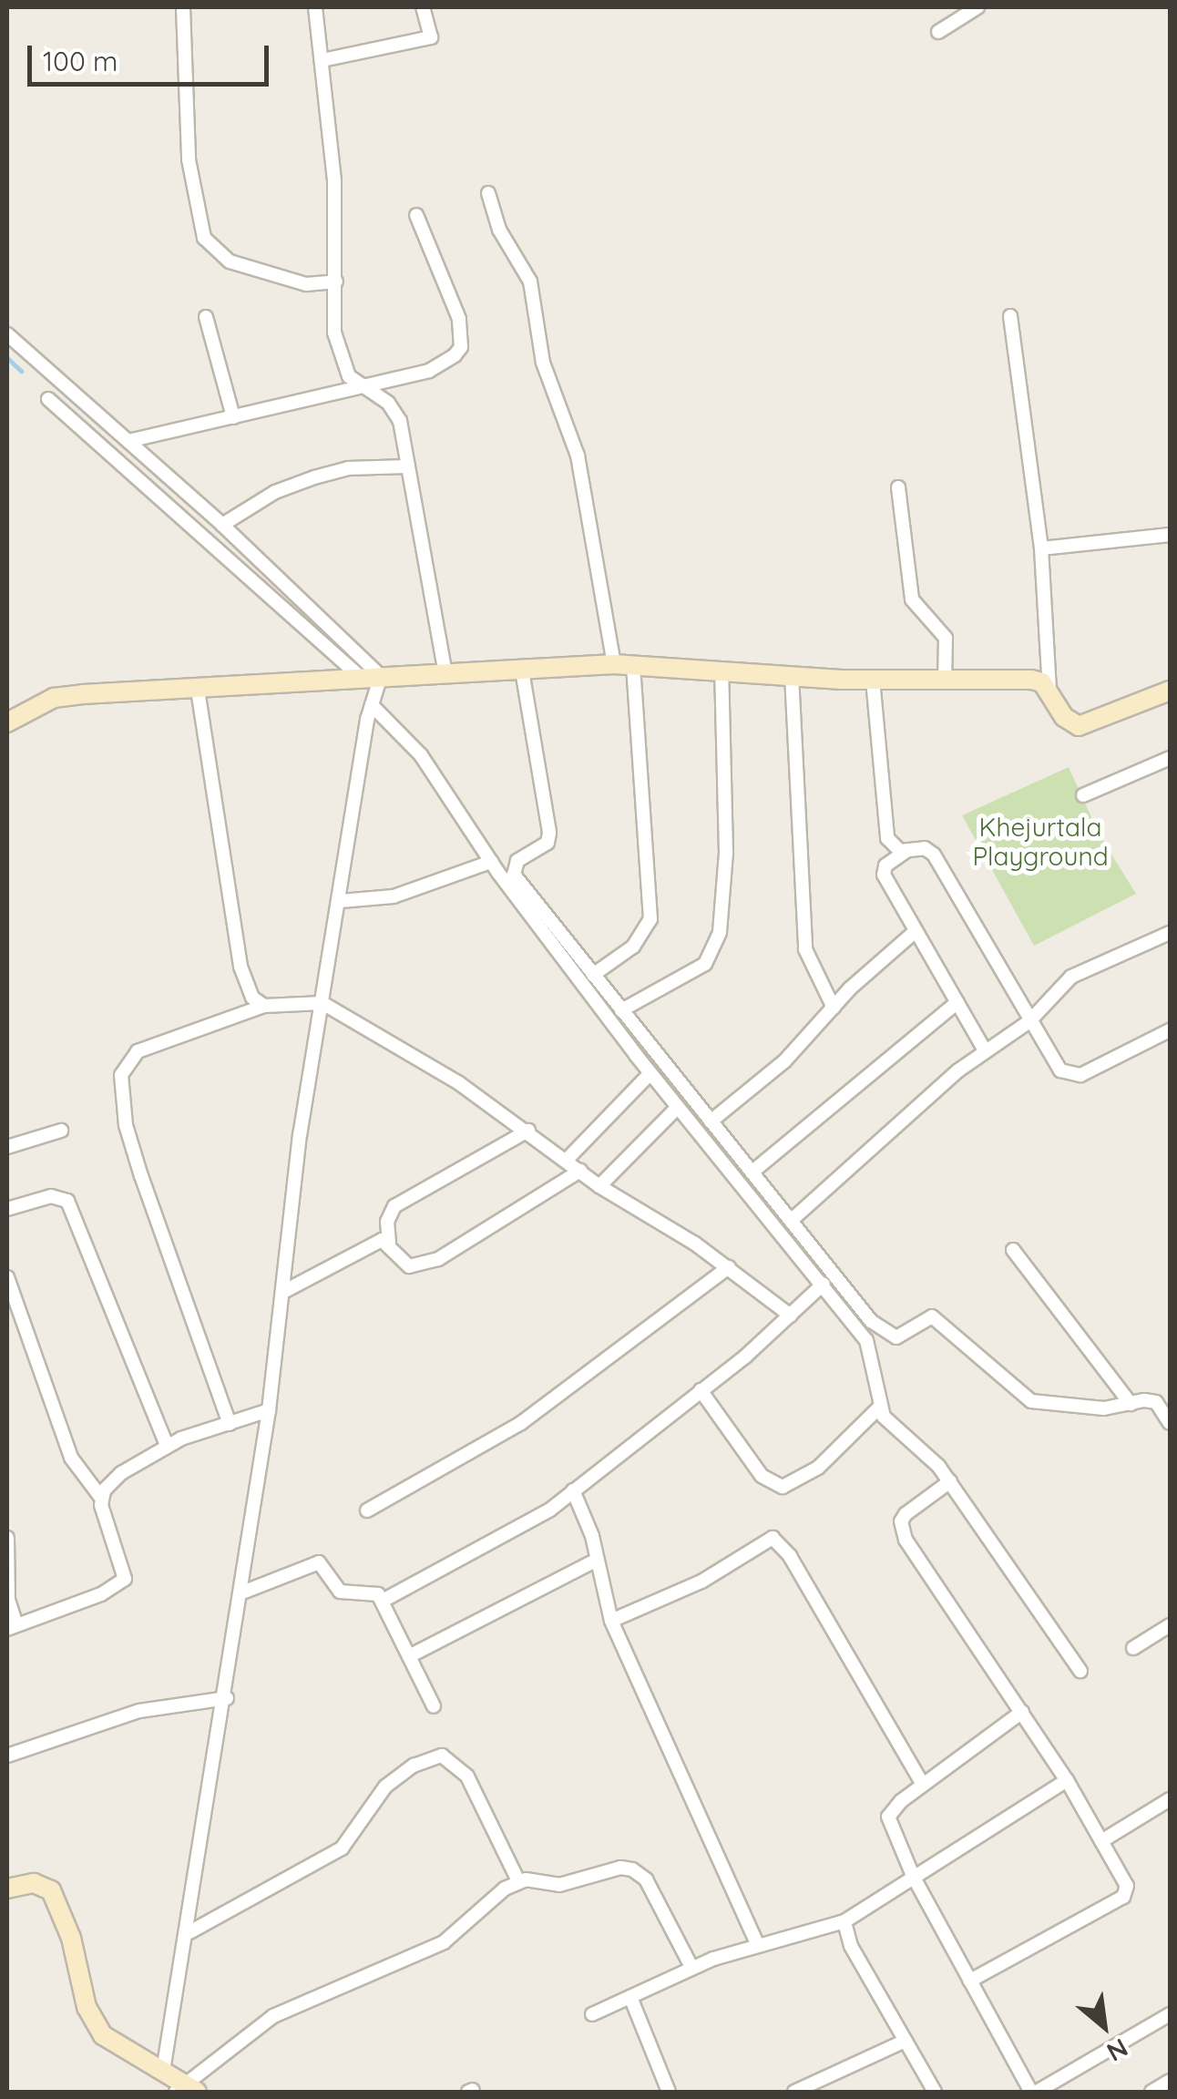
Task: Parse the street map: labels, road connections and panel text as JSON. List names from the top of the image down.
{
  "parks": ["Khejurtala Playground"],
  "scale_bar": "100 m",
  "north": "bottom right"
}
